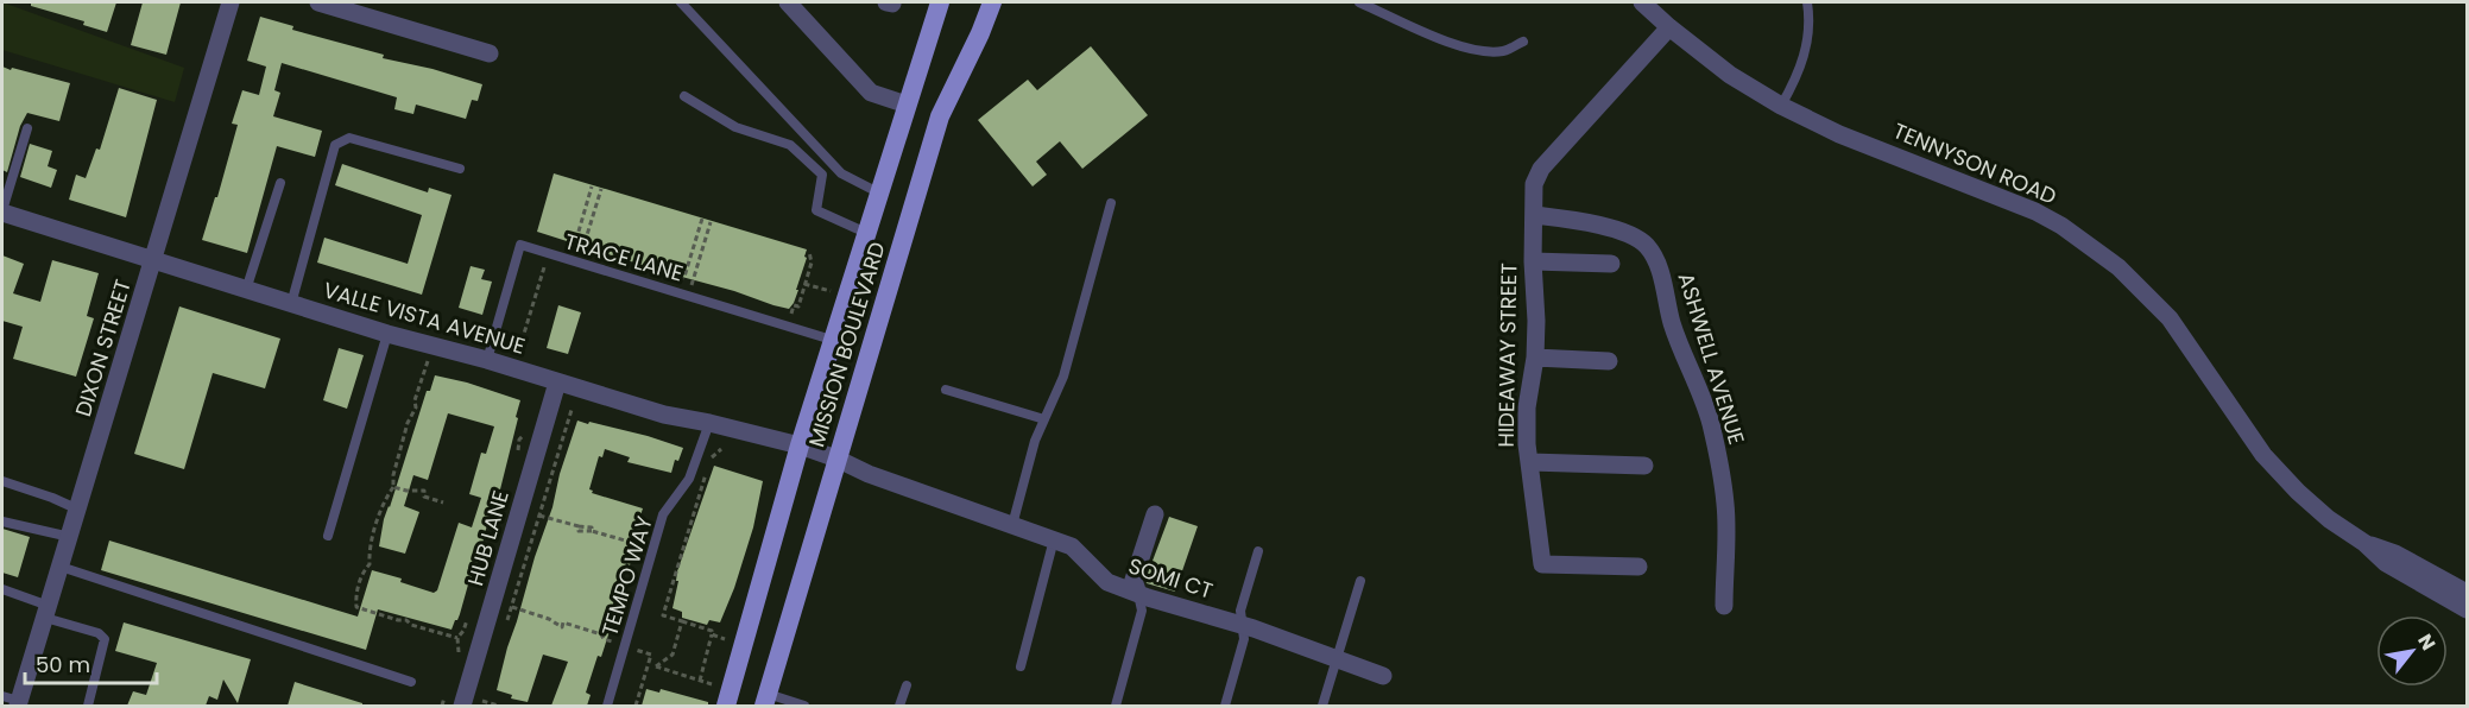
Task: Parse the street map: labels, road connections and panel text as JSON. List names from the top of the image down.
{
  "streets": {
    "main road": ["MISSION BOULEVARD"],
    "street": [
      "TENNYSON ROAD",
      "VALLE VISTA AVENUE",
      "DIXON STREET",
      "HIDEAWAY STREET",
      "ASHWELL AVENUE",
      "HUB LANE",
      "SOMI CT"
    ],
    "lane": ["TRACE LANE", "TEMPO WAY"]
  },
  "crossings": [
    ["TENNYSON ROAD", "HIDEAWAY STREET"],
    ["TRACE LANE", "VALLE VISTA AVENUE"],
    ["TRACE LANE", "MISSION BOULEVARD"],
    ["VALLE VISTA AVENUE", "MISSION BOULEVARD"],
    ["VALLE VISTA AVENUE", "DIXON STREET"],
    ["VALLE VISTA AVENUE", "HUB LANE"],
    ["VALLE VISTA AVENUE", "TEMPO WAY"],
    ["VALLE VISTA AVENUE", "SOMI CT"],
    ["MISSION BOULEVARD", "SOMI CT"],
    ["HIDEAWAY STREET", "ASHWELL AVENUE"]
  ],
  "scale_bar": "50 m",
  "north": "top right"
}
